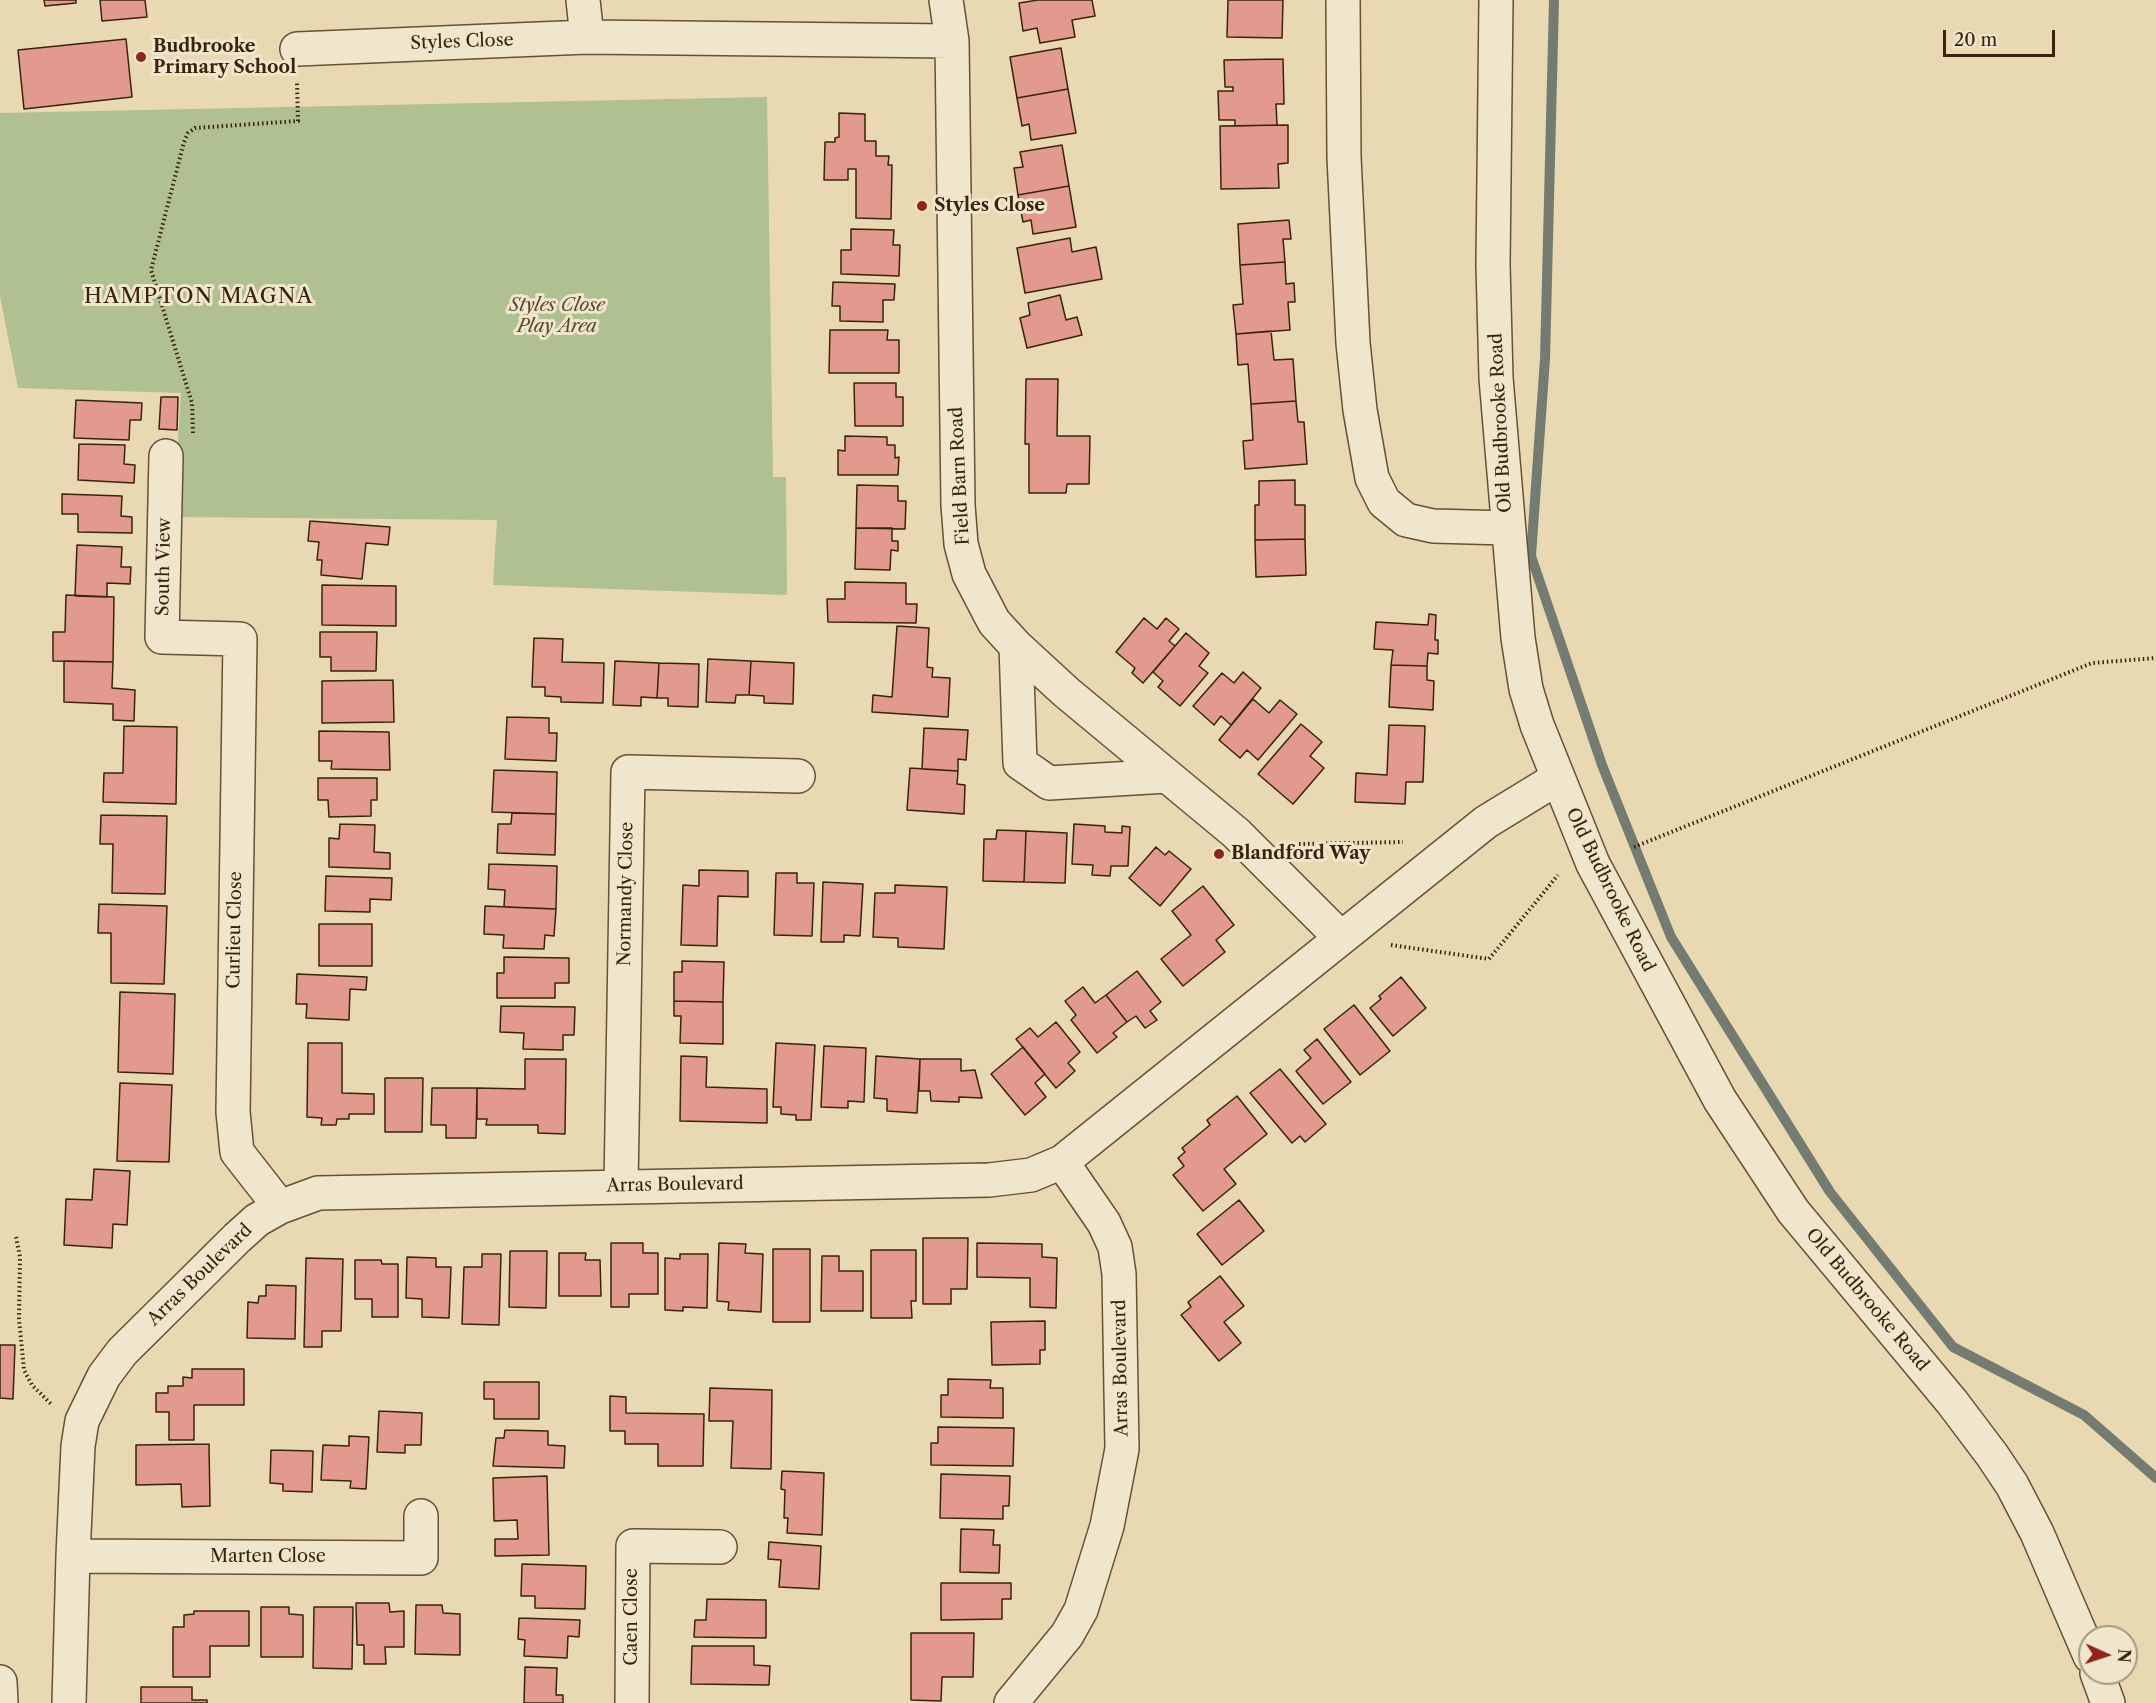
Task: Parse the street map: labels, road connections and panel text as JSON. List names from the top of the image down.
{
  "streets": {
    "street": [
      "Styles Close",
      "Old Budbrooke Road",
      "Field Barn Road",
      "South View",
      "Normandy Close",
      "Curlieu Close",
      "Arras Boulevard",
      "Marten Close",
      "Caen Close"
    ]
  },
  "crossings": [
    ["Styles Close", "Field Barn Road"],
    ["South View", "Curlieu Close"],
    ["Normandy Close", "Arras Boulevard"],
    ["Curlieu Close", "Arras Boulevard"],
    ["Arras Boulevard", "Marten Close"]
  ],
  "districts": ["HAMPTON MAGNA"],
  "parks": ["Styles Close Play Area"],
  "places": ["Budbrooke Primary School", "Styles Close", "Blandford Way"],
  "scale_bar": "20 m",
  "north": "right"
}
